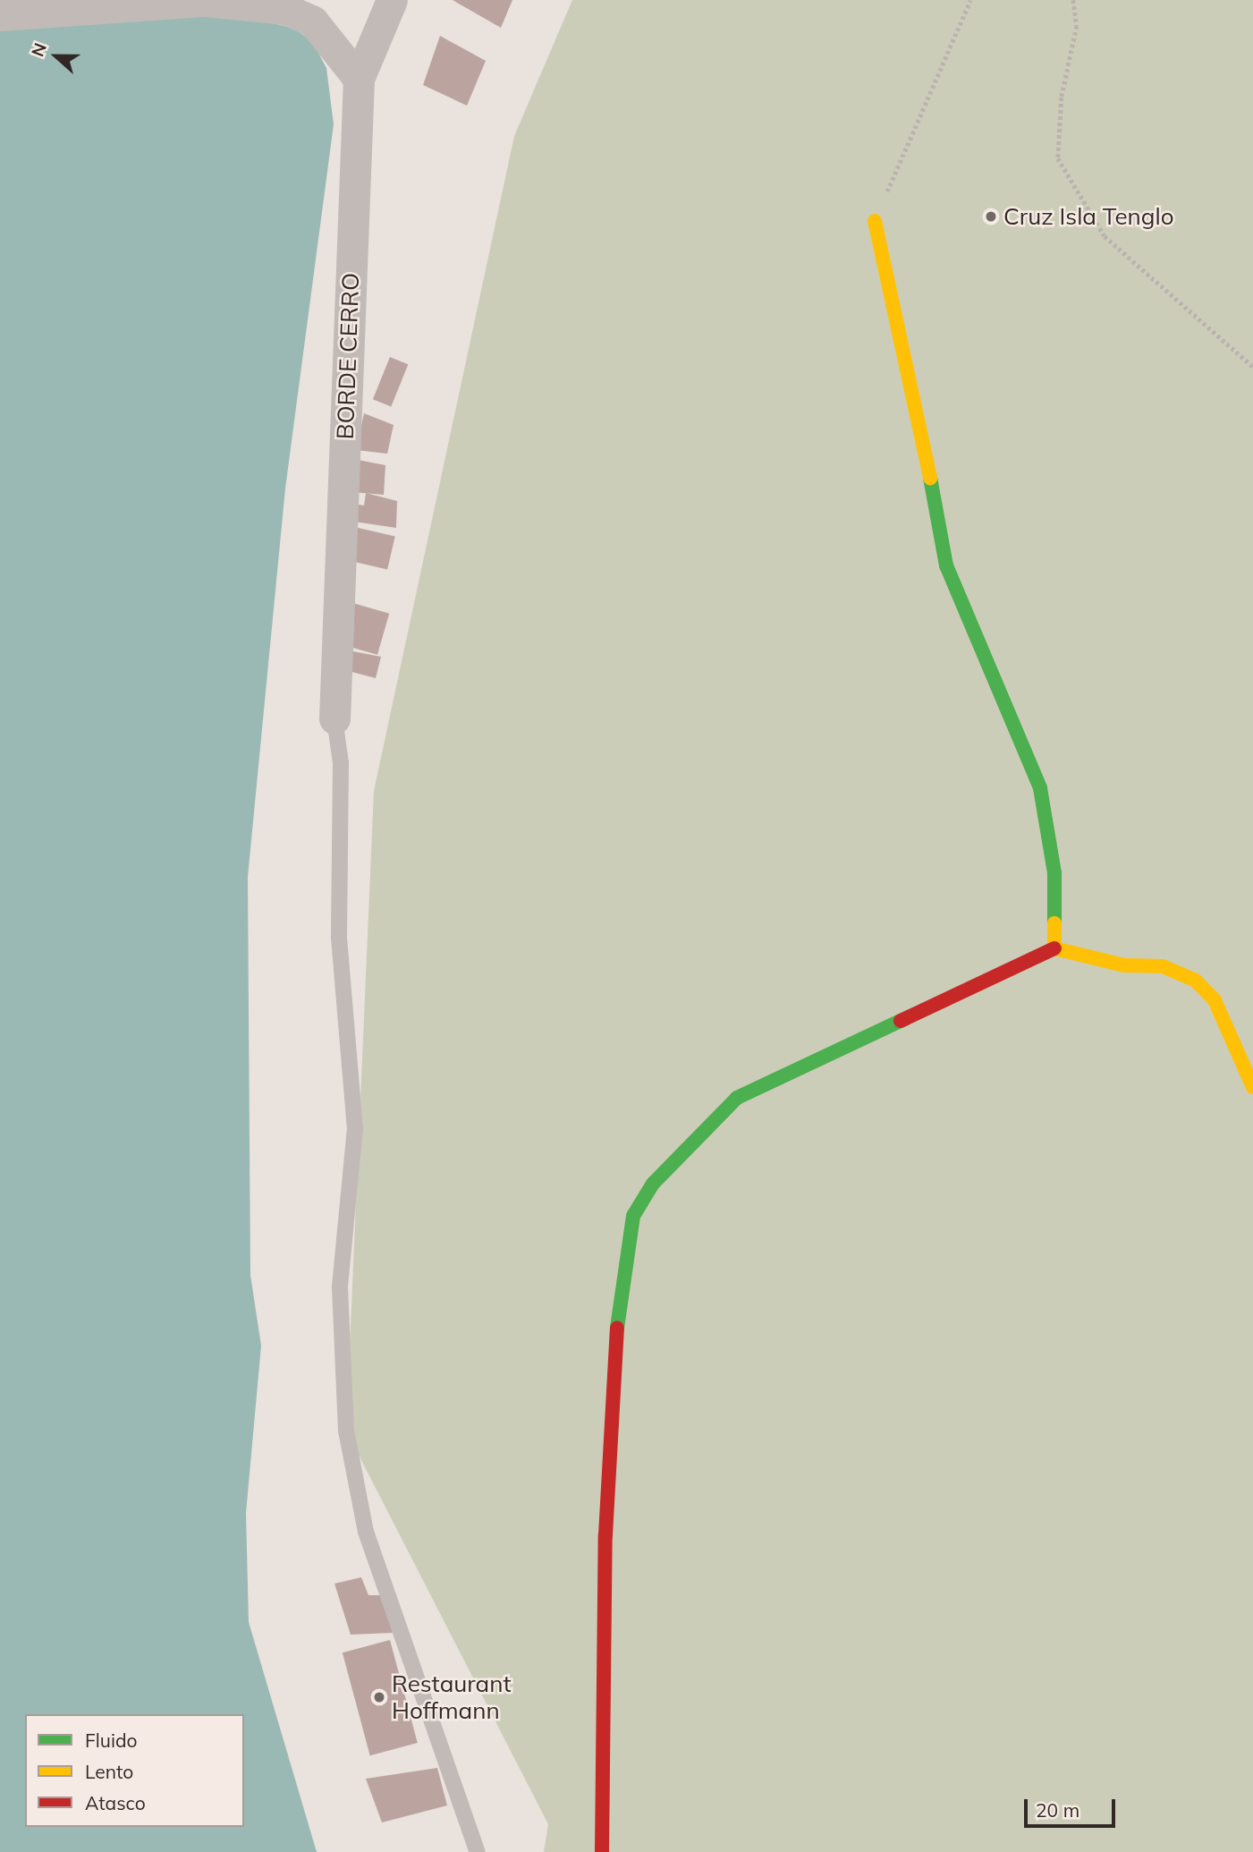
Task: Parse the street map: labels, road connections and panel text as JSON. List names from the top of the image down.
{
  "streets": {
    "street": ["BORDE CERRO"]
  },
  "places": ["Cruz Isla Tenglo", "Restaurant Hoffmann"],
  "legend": ["Fluido", "Lento", "Atasco"],
  "scale_bar": "20 m",
  "north": "left"
}
